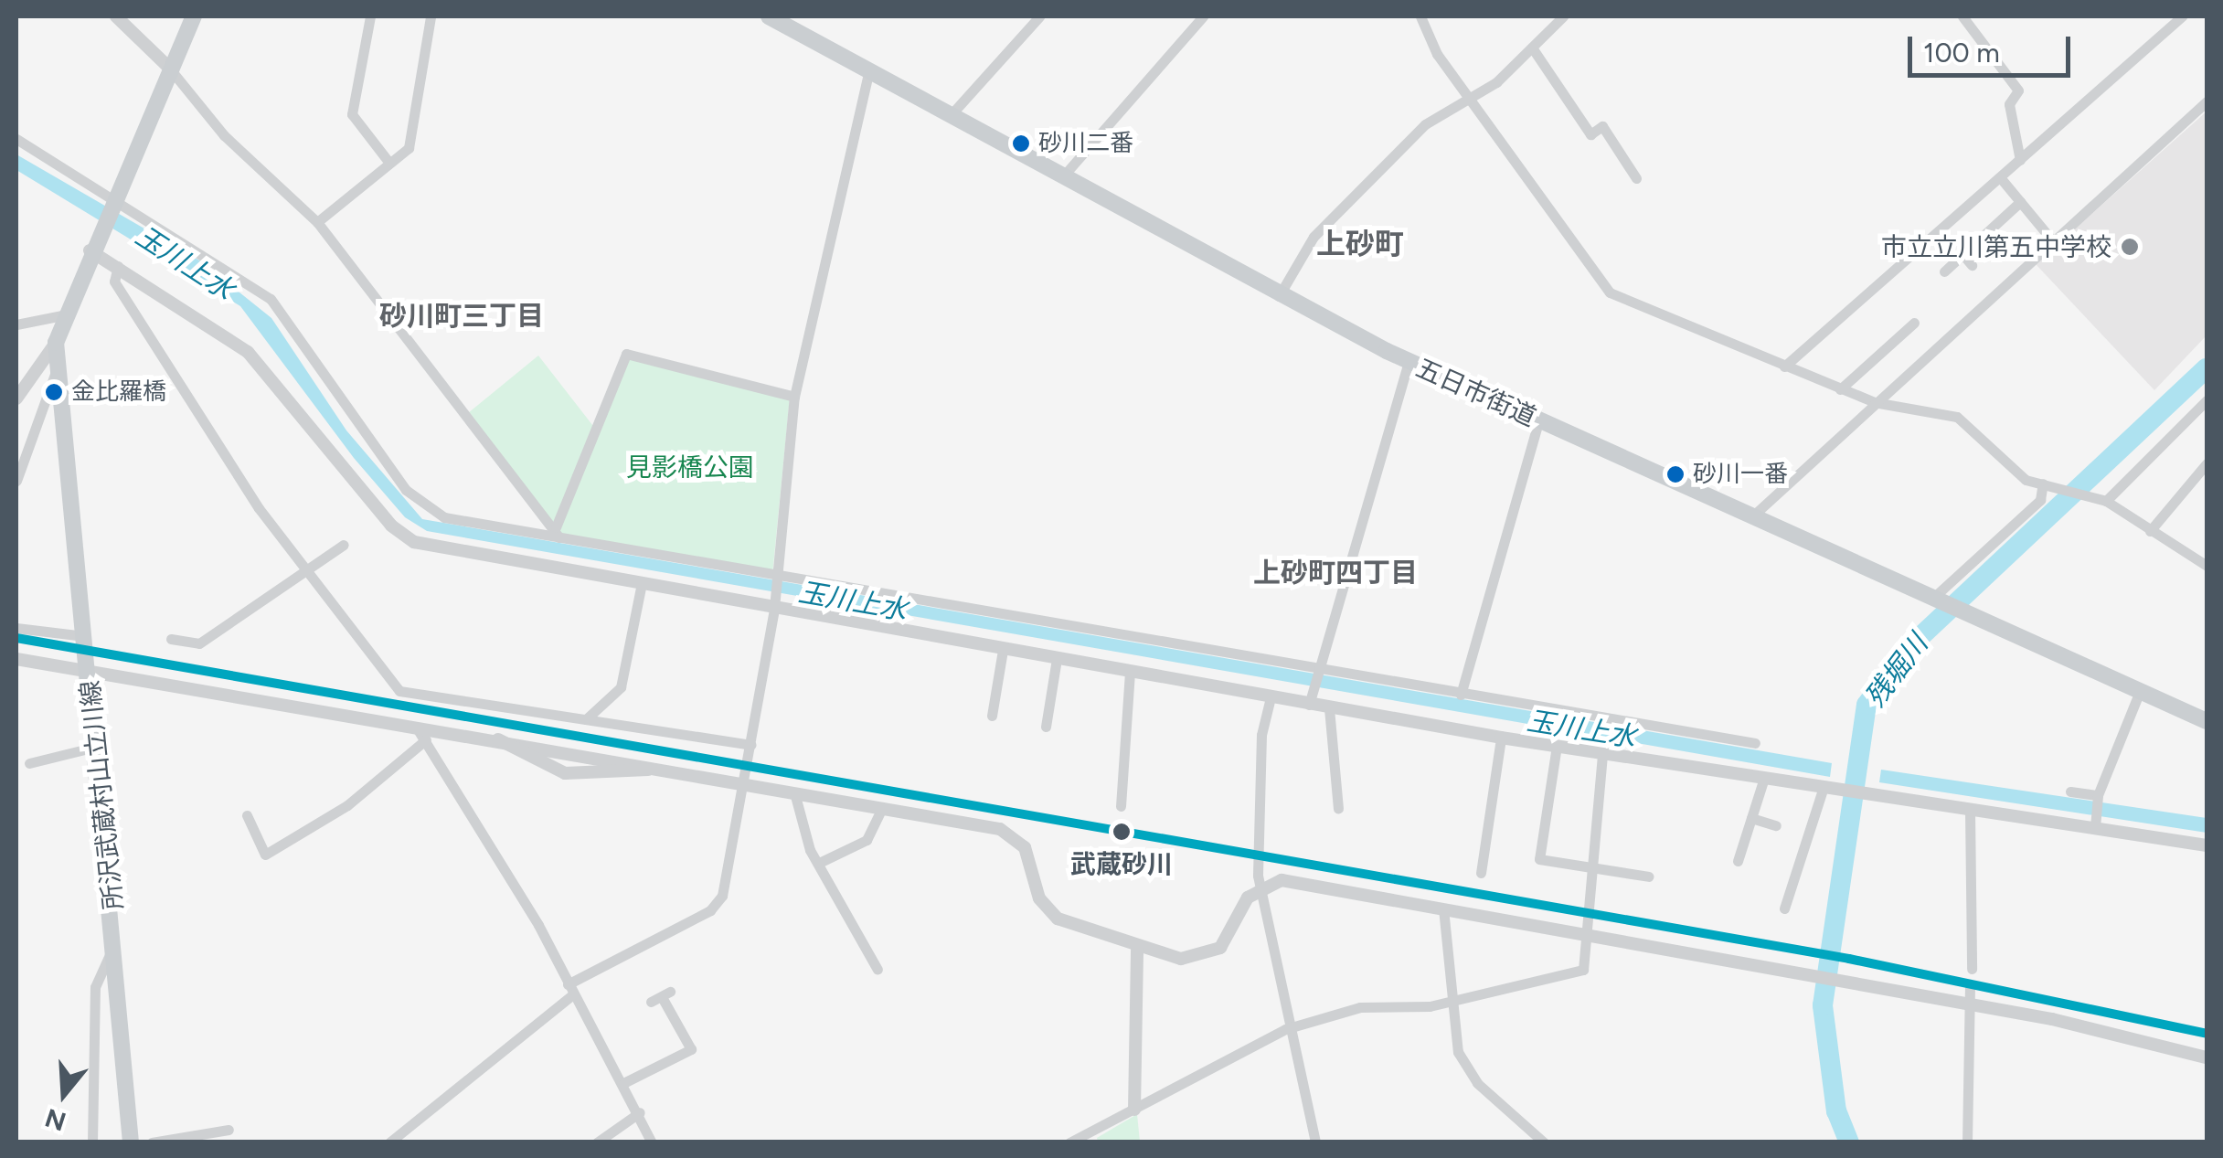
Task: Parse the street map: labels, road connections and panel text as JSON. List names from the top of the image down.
{
  "streets": {
    "main road": ["五日市街道", "所沢武蔵村山立川線"]
  },
  "districts": ["上砂町", "砂川町三丁目", "上砂町四丁目"],
  "water": ["玉川上水", "残堀川"],
  "parks": ["見影橋公園"],
  "places": [
    "砂川二番",
    "市立立川第五中学校",
    "金比羅橋",
    "砂川一番",
    "武蔵砂川"
  ],
  "scale_bar": "100 m",
  "north": "bottom"
}
